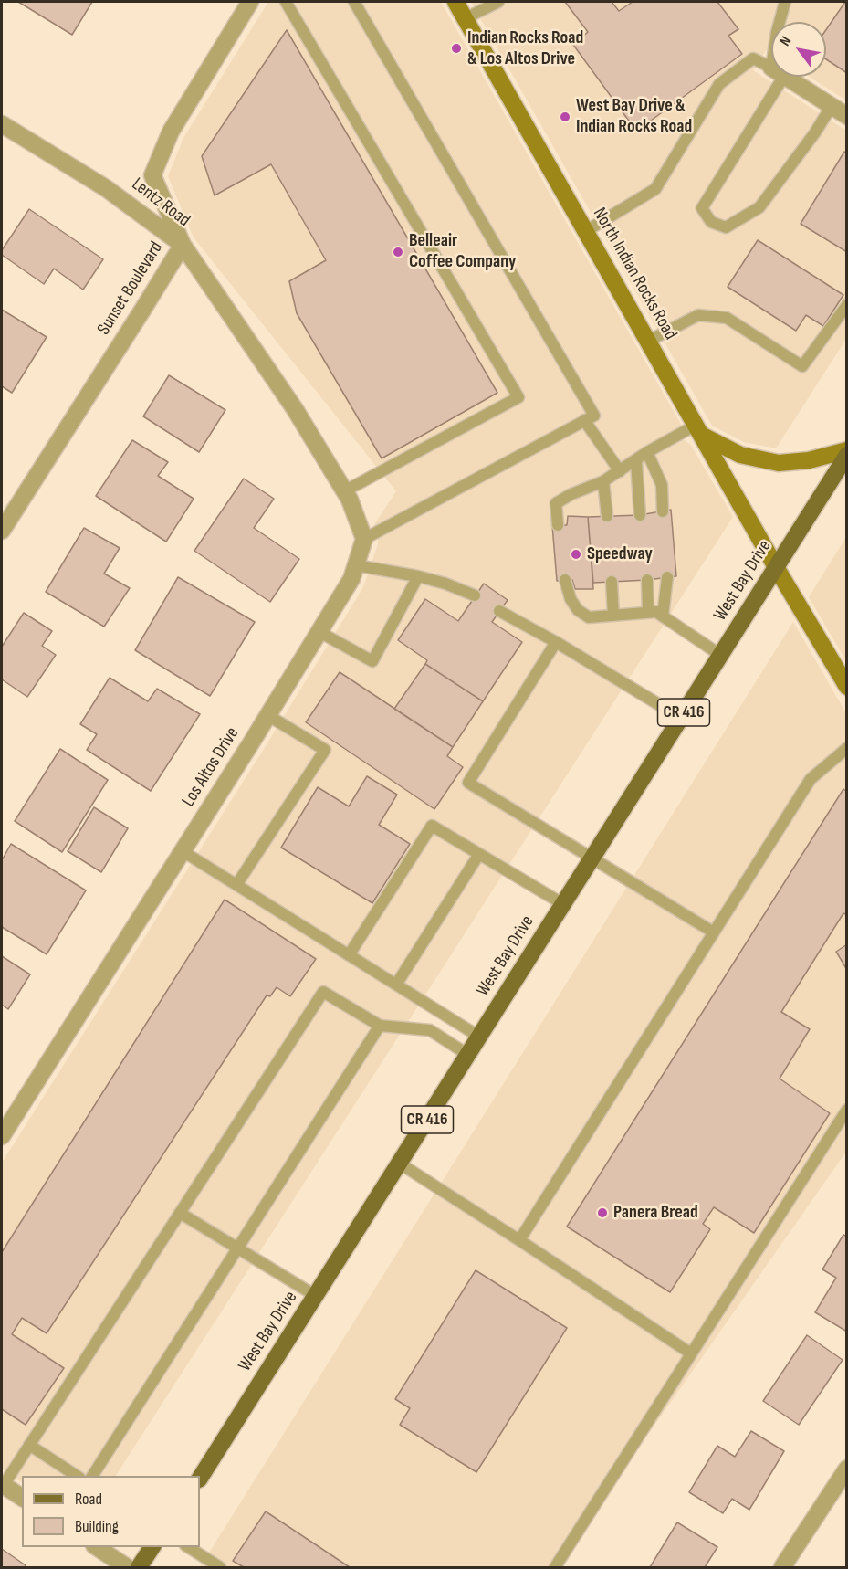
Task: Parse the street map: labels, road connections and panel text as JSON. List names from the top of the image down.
{
  "streets": {
    "main road": ["West Bay Drive", "CR 416"],
    "street": [
      "Lentz Road",
      "North Indian Rocks Road",
      "Sunset Boulevard",
      "Los Altos Drive"
    ]
  },
  "crossings": [
    ["Lentz Road", "Sunset Boulevard"],
    ["North Indian Rocks Road", "West Bay Drive"]
  ],
  "places": [
    "Indian Rocks Road & Los Altos Drive",
    "West Bay Drive & Indian Rocks Road",
    "Belleair Coffee Company",
    "Speedway",
    "Panera Bread"
  ],
  "legend": ["Road", "Building"],
  "north": "top left"
}
